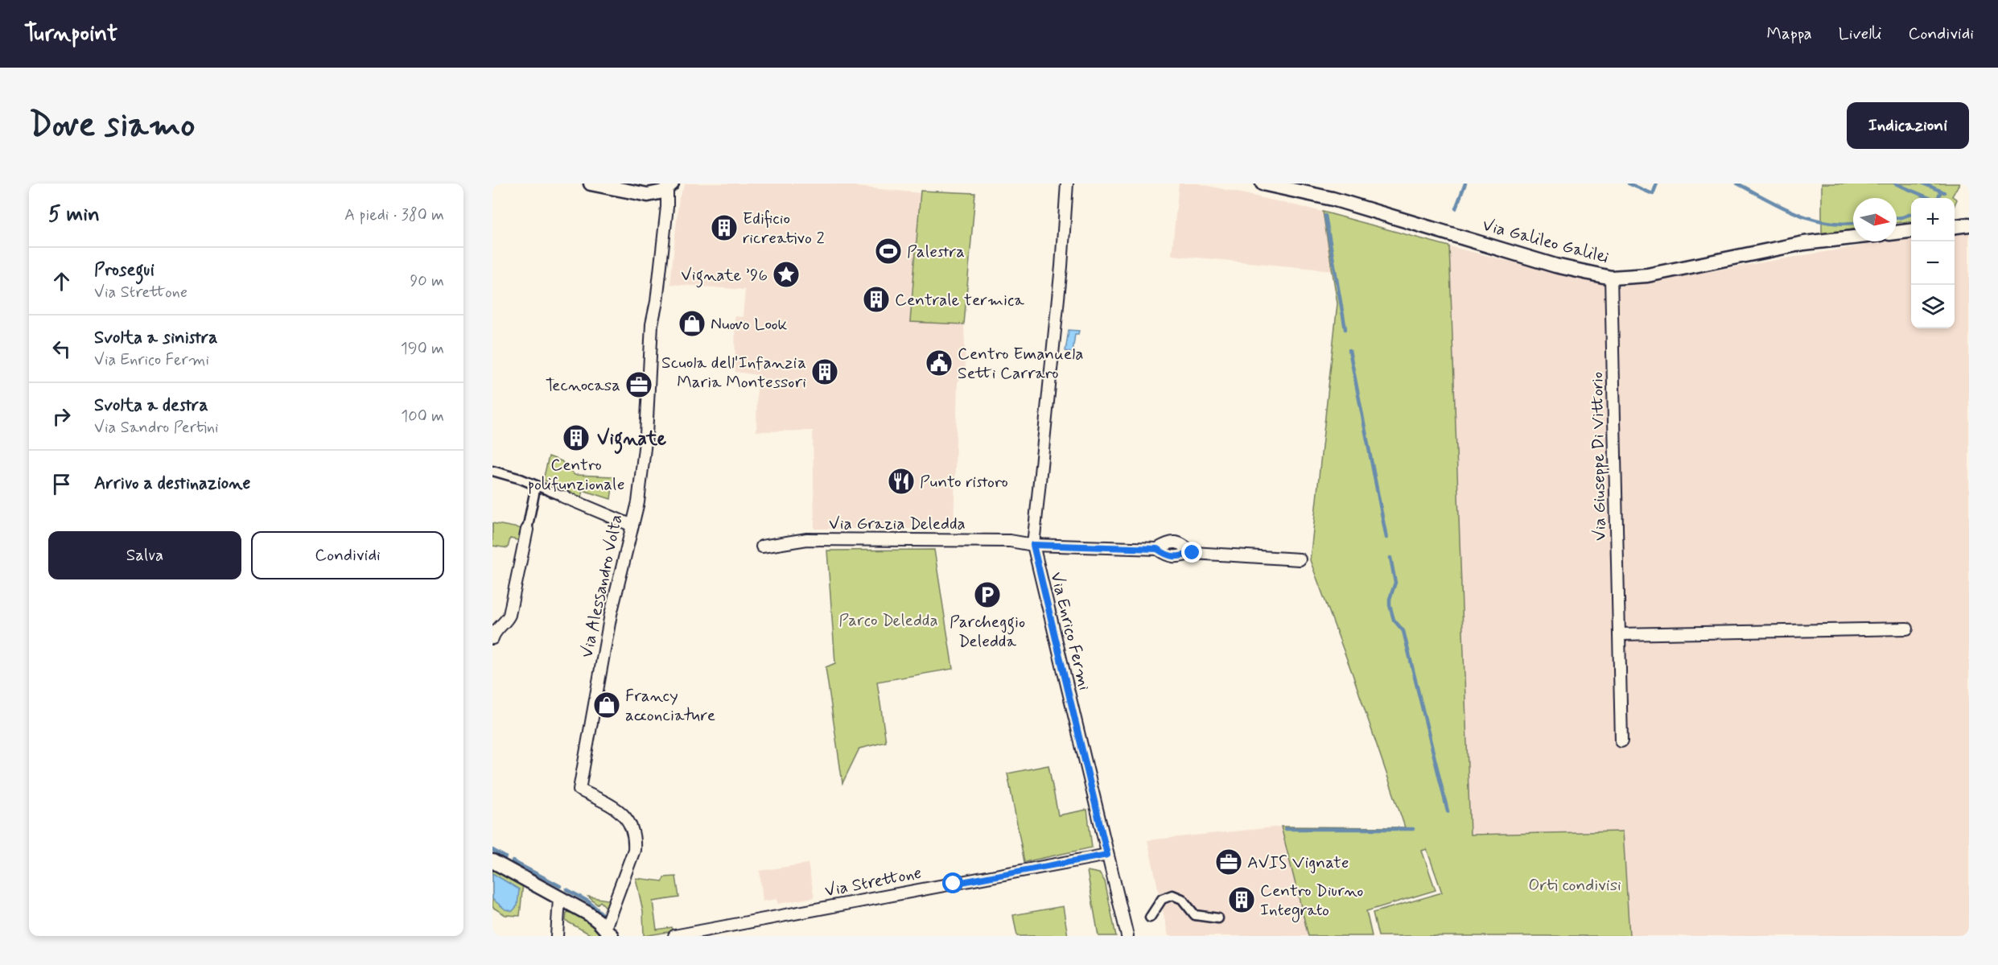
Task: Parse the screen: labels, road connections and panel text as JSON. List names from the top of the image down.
{
  "streets": {
    "street": [
      "Via Galileo Galilei",
      "Via Giuseppe Di Vittorio",
      "Via Grazia Deledda",
      "Via Alessandro Volta",
      "Via Enrico Fermi",
      "Via Strettone"
    ]
  },
  "crossings": [
    ["Via Galileo Galilei", "Via Giuseppe Di Vittorio"],
    ["Via Grazia Deledda", "Via Enrico Fermi"],
    ["Via Enrico Fermi", "Via Strettone"]
  ],
  "districts": ["Vignate"],
  "parks": ["Parco Deledda", "Orti condivisi"],
  "places": {
    "building": [
      "Edificio ricreativo 2",
      "Centrale termica",
      "Scuola dell'Infanzia Maria Montessori",
      "Centro polifunzionale",
      "Centro Diurno Integrato"
    ],
    "sports": ["Palestra"],
    "place": ["Vignate ’96"],
    "shop": ["Nuovo Look", "Francy acconciature"],
    "public building": ["Centro Emanuela Setti Carraro"],
    "office": ["Tecnocasa", "AVIS Vignate"],
    "restaurant": ["Punto ristoro"],
    "parking": ["Parcheggio Deledda"]
  },
  "north": "right",
  "page": {
    "header": "Turnpoint",
    "nav": ["Mappa", "Livelli", "Condividi"],
    "buttons": [
      "Indicazioni",
      ["Salva", "Condividi"]
    ],
    "title": "Dove siamo",
    "heading": ["5 min", "A piedi · 380 m"],
    "map_buttons": ["+", "−"],
    "list": [
      ["Prosegui", "Via Strettone", "90 m"],
      ["Svolta a sinistra", "Via Enrico Fermi", "190 m"],
      ["Svolta a destra", "Via Sandro Pertini", "100 m"],
      "Arrivo a destinazione"
    ]
  }
}
